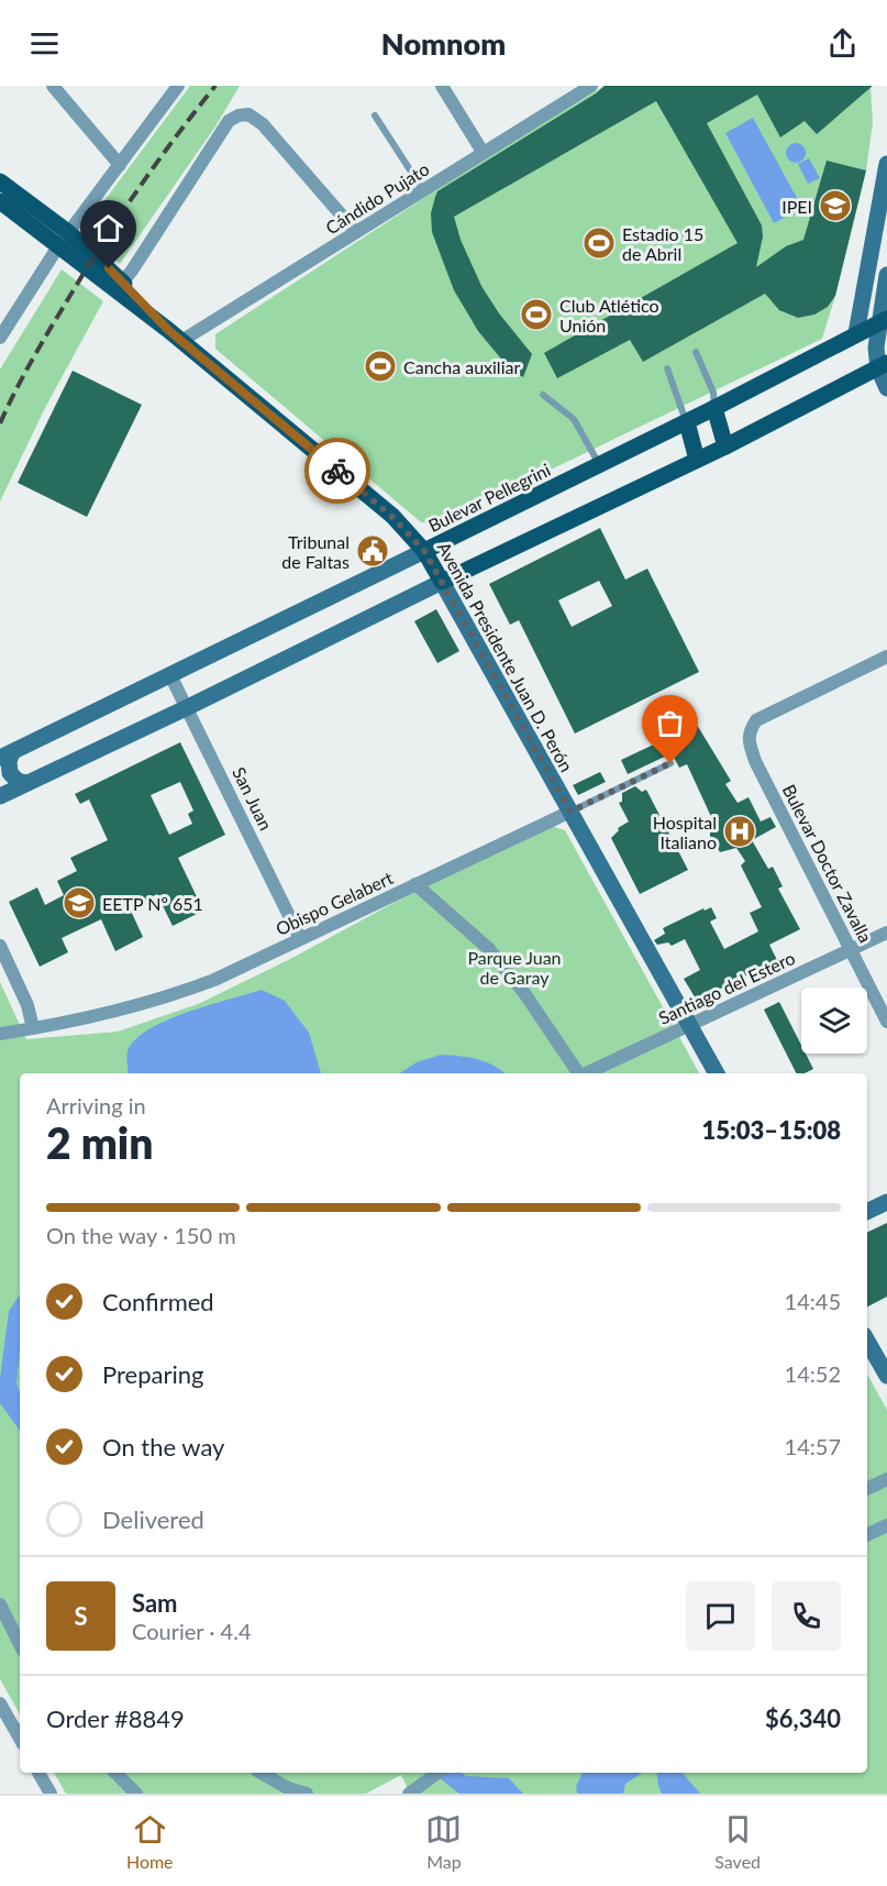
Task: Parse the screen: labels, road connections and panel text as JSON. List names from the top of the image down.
{
  "streets": {
    "main road": ["Bulevar Pellegrini", "Avenida Presidente Juan D. Perón"],
    "street": [
      "Cándido Pujato",
      "San Juan",
      "Bulevar Doctor Zavalla",
      "Obispo Gelabert",
      "Santiago del Estero"
    ]
  },
  "crossings": [
    ["Cándido Pujato", "Avenida Presidente Juan D. Perón"],
    ["Bulevar Pellegrini", "Avenida Presidente Juan D. Perón"],
    ["Bulevar Pellegrini", "San Juan"],
    ["Avenida Presidente Juan D. Perón", "Obispo Gelabert"],
    ["Avenida Presidente Juan D. Perón", "Santiago del Estero"],
    ["San Juan", "Obispo Gelabert"],
    ["Bulevar Doctor Zavalla", "Santiago del Estero"]
  ],
  "parks": ["Parque Juan de Garay"],
  "places": {
    "school or university": ["IPEI", "EETP Nº 651"],
    "sports": ["Estadio 15 de Abril", "Club Atlético Unión", "Cancha auxiliar"],
    "public building": ["Tribunal de Faltas"],
    "hospital": ["Hospital Italiano"]
  },
  "page": {
    "header": "Nomnom",
    "heading": ["2 min", "Arriving in", "15:03–15:08"],
    "panel": [
      "Sam",
      "Courier · 4.4",
      "Order #8849",
      "$6,340"
    ],
    "bar": "On the way · 150 m",
    "list": [
      ["Confirmed", "14:45"],
      ["Preparing", "14:52"],
      ["On the way", "14:57"],
      "Delivered"
    ],
    "round": "S",
    "tabs": ["Home", "Map", "Saved"]
  }
}
